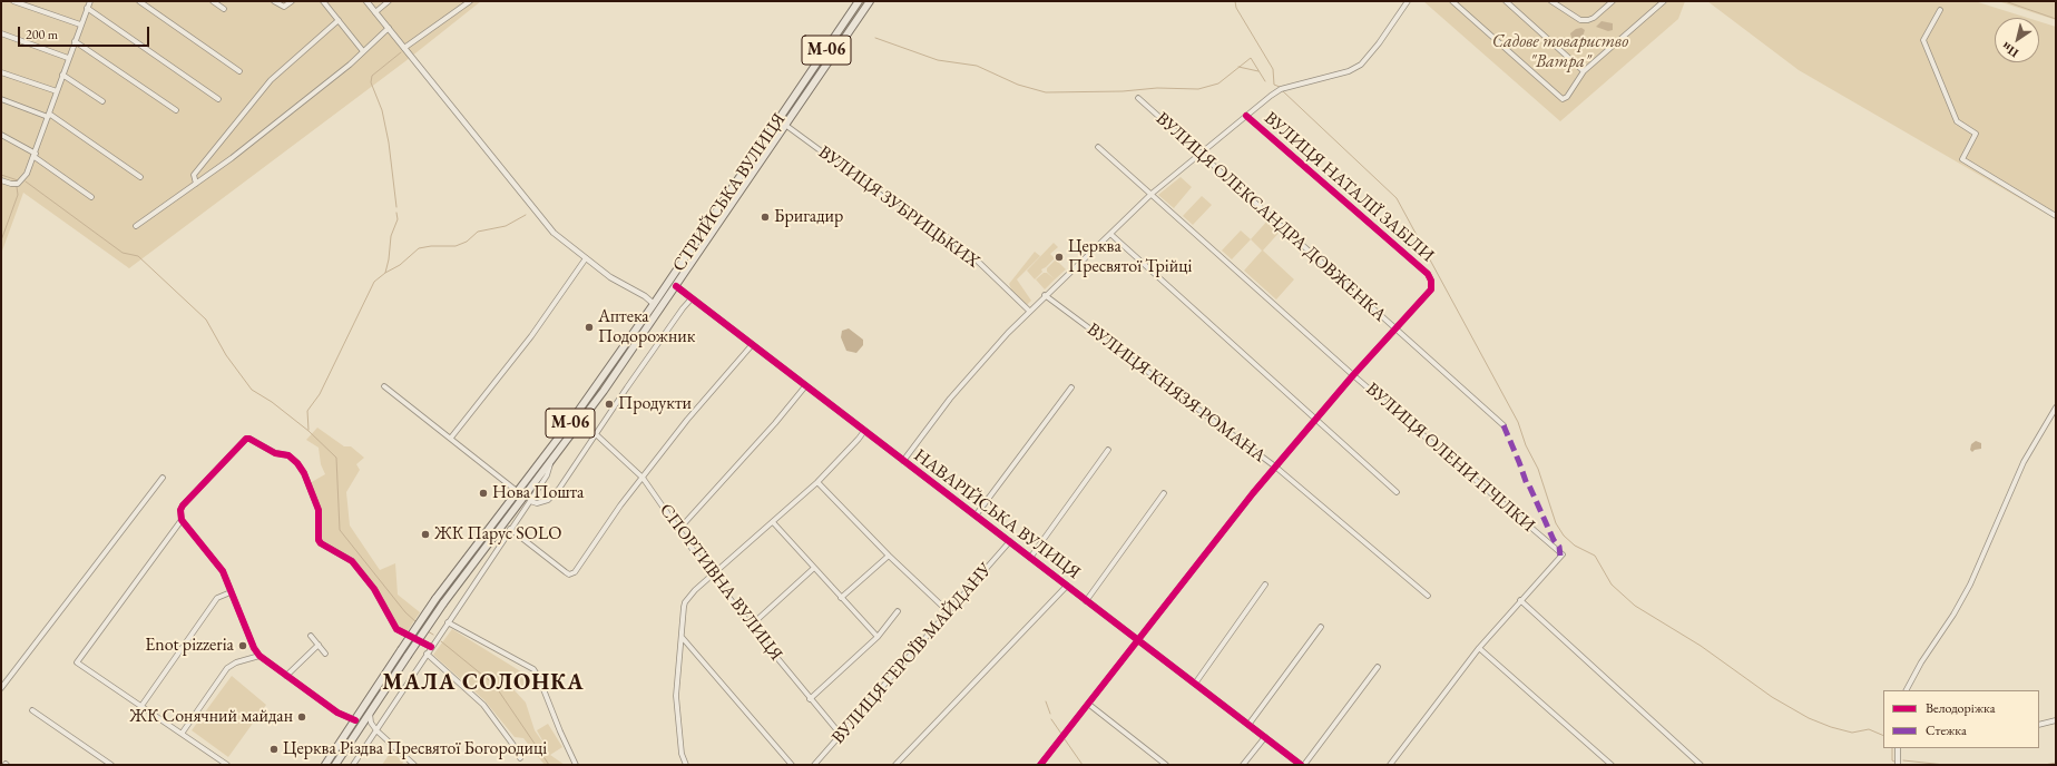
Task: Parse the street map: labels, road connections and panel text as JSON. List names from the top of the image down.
{
  "streets": {
    "highway": ["М-06", "СТРИЙСЬКА ВУЛИЦЯ"],
    "street": [
      "ВУЛИЦЯ НАТАЛІЇ ЗАБІЛИ",
      "ВУЛИЦЯ ЗУБРИЦЬКИХ",
      "ВУЛИЦЯ ОЛЕКСАНДРА ДОВЖЕНКА",
      "ВУЛИЦЯ КНЯЗЯ РОМАНА",
      "ВУЛИЦЯ ОЛЕНИ ПЧІЛКИ",
      "НАВАРІЙСЬКА ВУЛИЦЯ",
      "СПОРТИВНА ВУЛИЦЯ",
      "ВУЛИЦЯ ГЕРОЇВ МАЙДАНУ"
    ]
  },
  "crossings": [
    ["ВУЛИЦЯ НАТАЛІЇ ЗАБІЛИ", "ВУЛИЦЯ ОЛЕКСАНДРА ДОВЖЕНКА"],
    ["СТРИЙСЬКА ВУЛИЦЯ", "ВУЛИЦЯ ЗУБРИЦЬКИХ"],
    ["СТРИЙСЬКА ВУЛИЦЯ", "НАВАРІЙСЬКА ВУЛИЦЯ"],
    ["НАВАРІЙСЬКА ВУЛИЦЯ", "ВУЛИЦЯ ГЕРОЇВ МАЙДАНУ"],
    ["СПОРТИВНА ВУЛИЦЯ", "ВУЛИЦЯ ГЕРОЇВ МАЙДАНУ"]
  ],
  "districts": ["МАЛА СОЛОНКА"],
  "parks": ["Садове товариство \"Ватра\""],
  "places": [
    "Бригадир",
    "Церква Пресвятої Трійці",
    "Аптека Подорожник",
    "Продукти",
    "Нова Пошта",
    "ЖК Парус SOLO",
    "Enot pizzeria",
    "ЖК Сонячний майдан",
    "Церква Різдва Пресвятої Богородиці"
  ],
  "legend": ["Велодоріжка", "Стежка"],
  "scale_bar": "200 m",
  "north": "bottom left"
}
